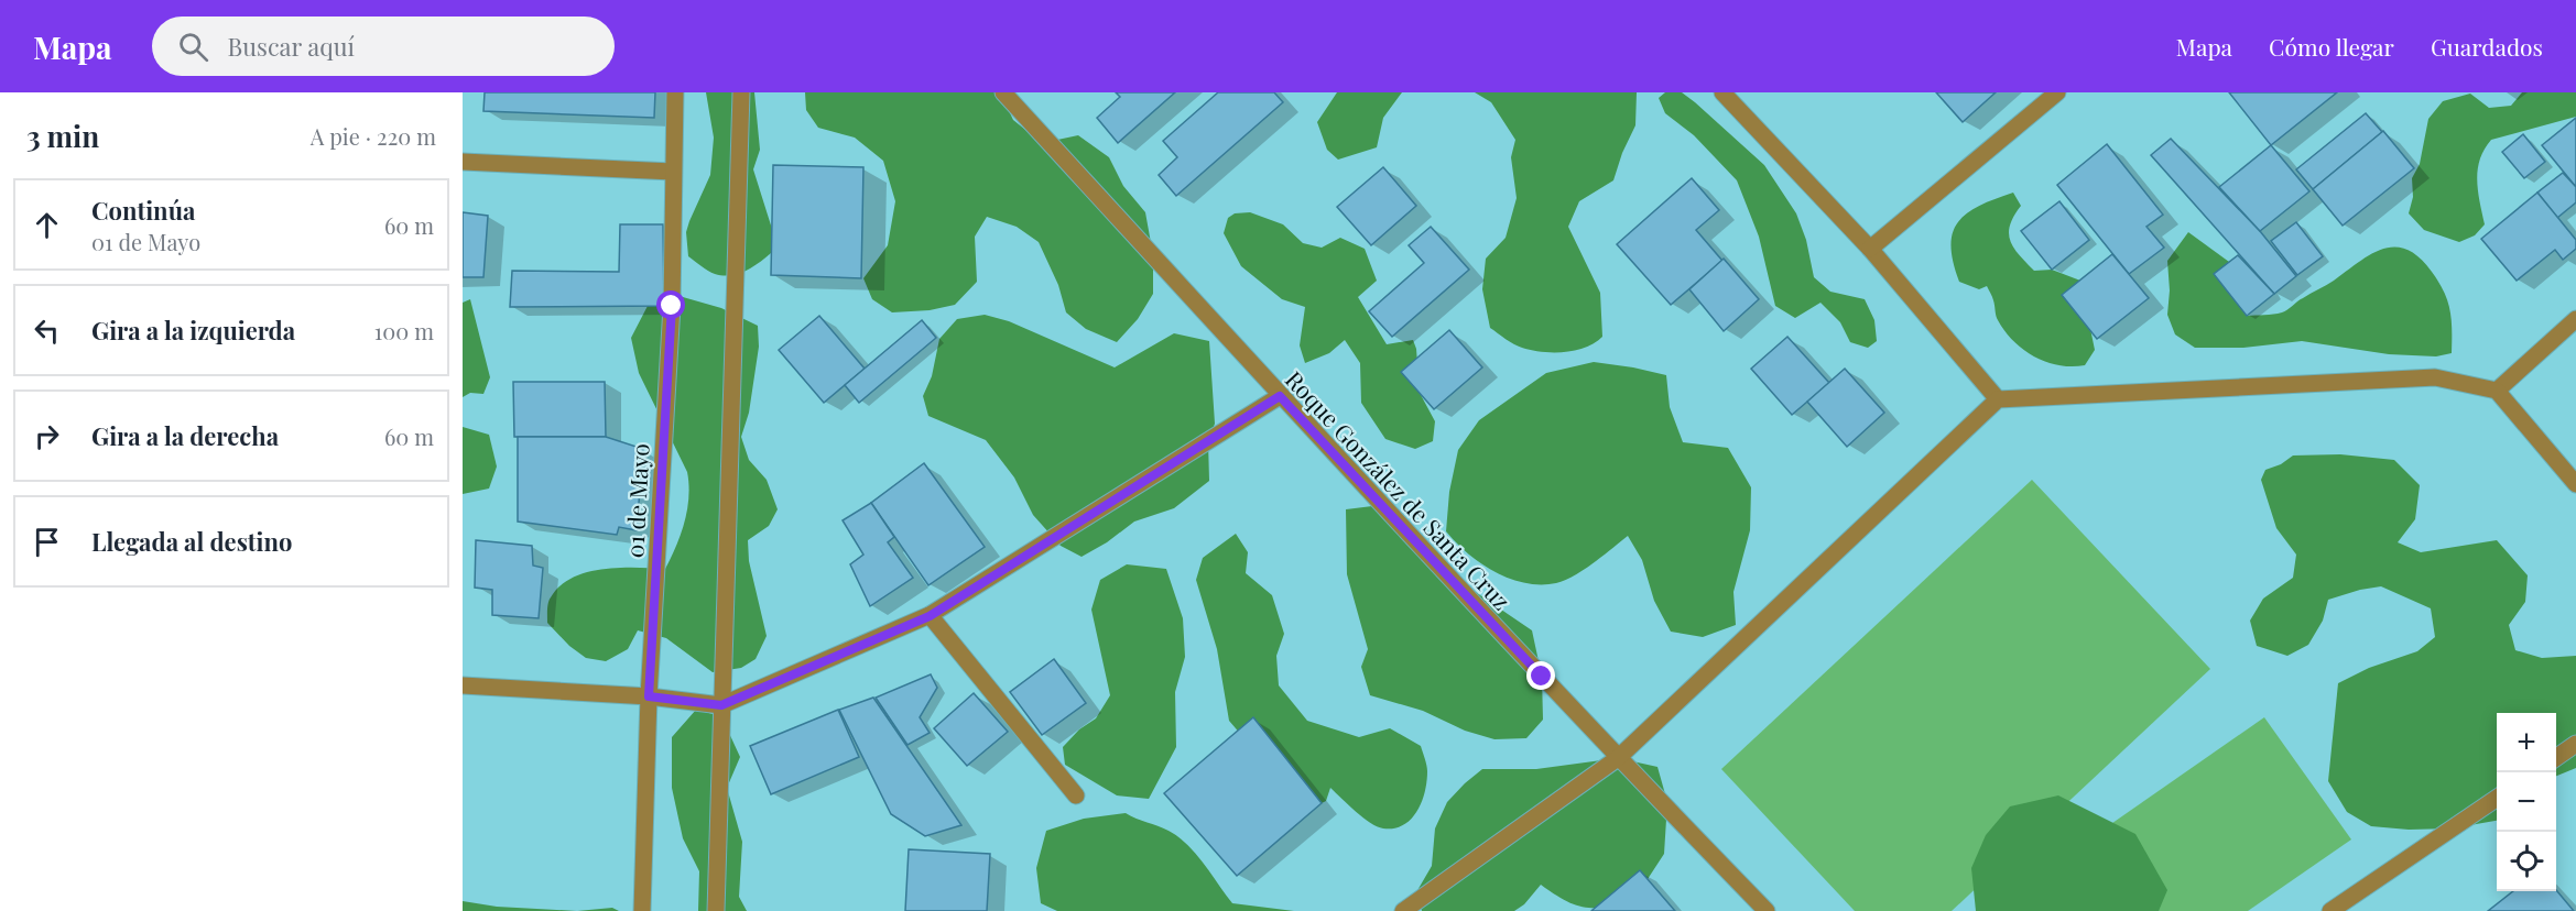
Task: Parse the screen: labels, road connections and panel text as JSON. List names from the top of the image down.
{
  "streets": {
    "street": ["Roque González de Santa Cruz", "01 de Mayo"]
  },
  "page": {
    "header": "Mapa",
    "search": "Buscar aquí",
    "nav": ["Mapa", "Cómo llegar", "Guardados"],
    "heading": ["3 min", "A pie · 220 m"],
    "list": [
      ["Continúa", "01 de Mayo", "60 m"],
      ["Gira a la izquierda", "100 m"],
      ["Gira a la derecha", "60 m"],
      "Llegada al destino"
    ],
    "map_buttons": ["+", "−"]
  }
}
